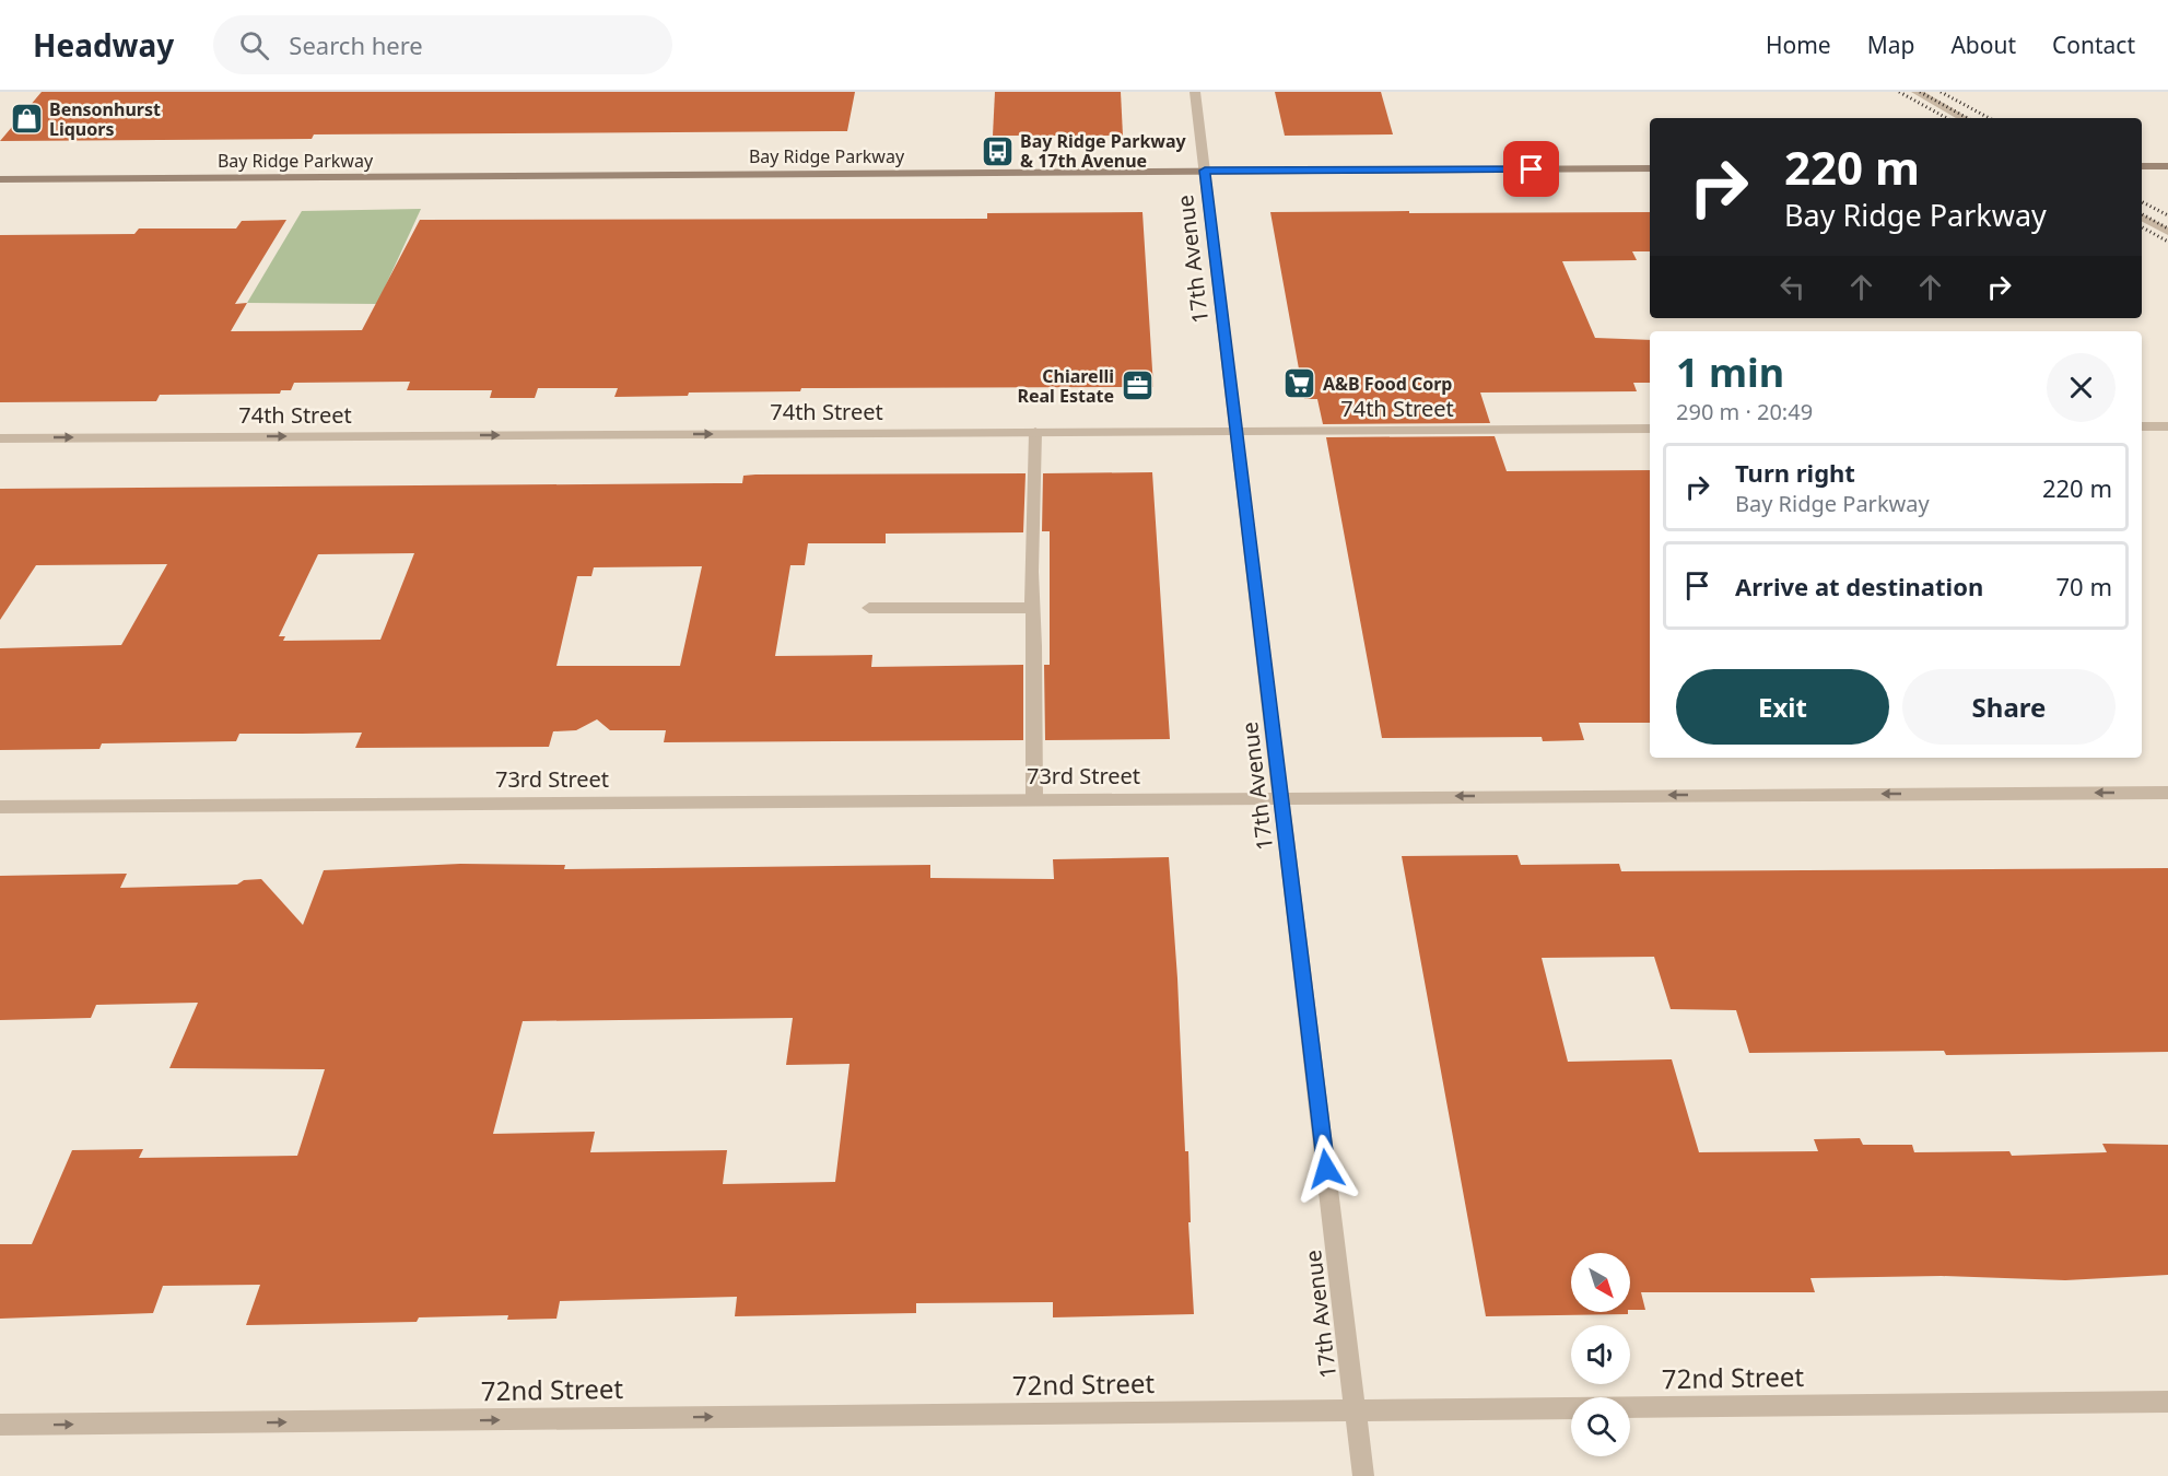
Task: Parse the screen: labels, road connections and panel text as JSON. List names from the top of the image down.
{
  "streets": {
    "main road": ["Bay Ridge Parkway"],
    "street": [
      "17th Avenue",
      "74th Street",
      "73rd Street",
      "72nd Street"
    ]
  },
  "crossings": [
    ["Bay Ridge Parkway", "17th Avenue"],
    ["17th Avenue", "74th Street"],
    ["17th Avenue", "73rd Street"],
    ["17th Avenue", "72nd Street"]
  ],
  "one_way": ["74th Street", "73rd Street", "72nd Street"],
  "places": {
    "shop": ["Bensonhurst Liquors"],
    "bus stop": ["Bay Ridge Parkway & 17th Avenue"],
    "supermarket": ["A&B Food Corp"],
    "office": ["Chiarelli Real Estate"]
  },
  "north": "bottom right",
  "page": {
    "header": "Headway",
    "search": "Search here",
    "nav": [
      "Home",
      "Map",
      "About",
      "Contact"
    ],
    "turn": ["220 m", "Bay Ridge Parkway"],
    "heading": ["1 min", "290 m · 20:49"],
    "list": [
      {
        "name": "Turn right",
        "note": "Bay Ridge Parkway",
        "value": "220 m"
      },
      {
        "name": "Arrive at destination",
        "value": "70 m"
      }
    ],
    "buttons": ["Exit", "Share"]
  }
}
